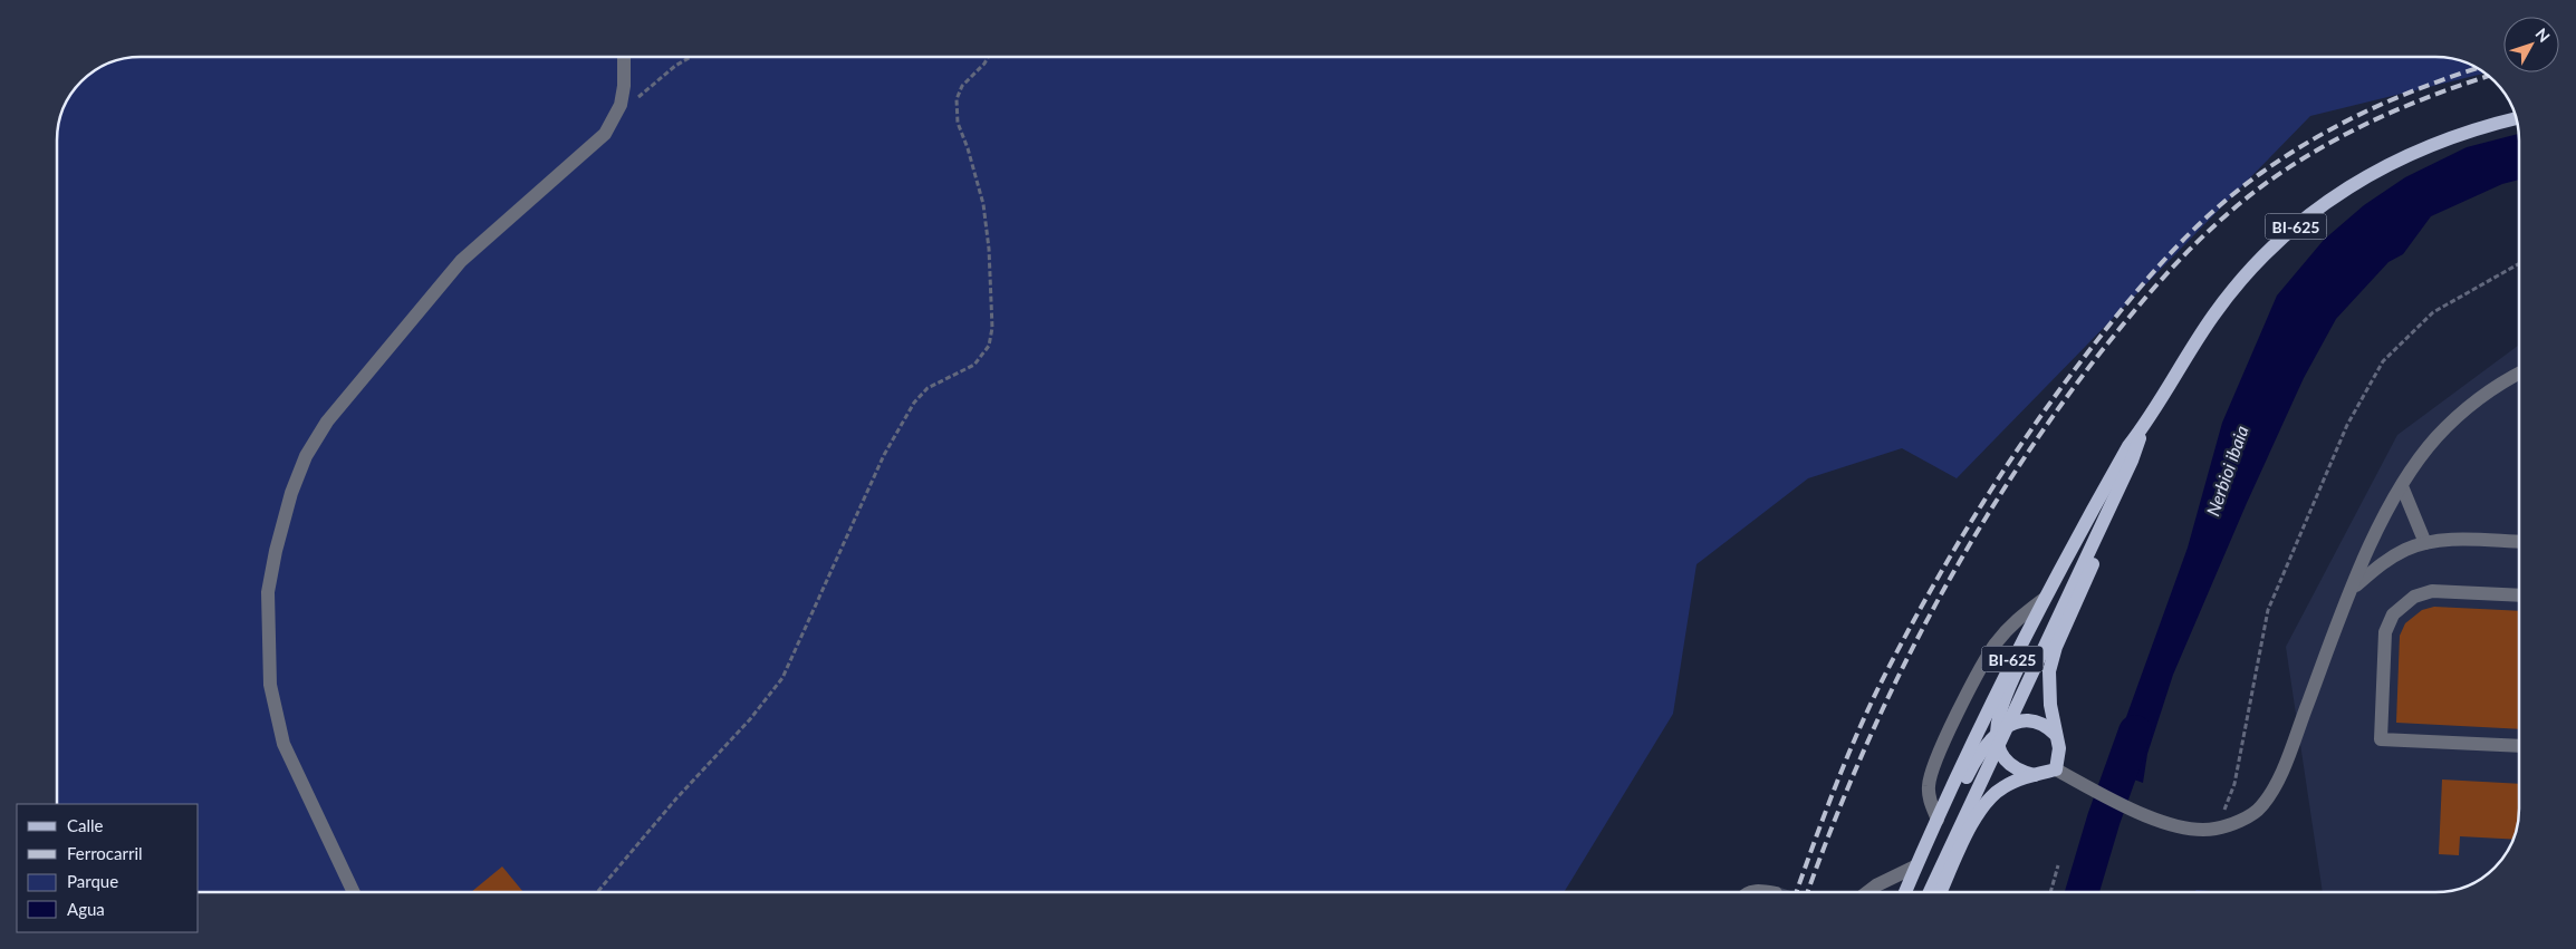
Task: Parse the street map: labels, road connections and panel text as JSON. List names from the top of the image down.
{
  "streets": {
    "main road": ["BI-625"]
  },
  "water": ["Nerbioi ibaia"],
  "legend": [
    "Calle",
    "Ferrocarril",
    "Parque",
    "Agua"
  ],
  "north": "top right"
}
